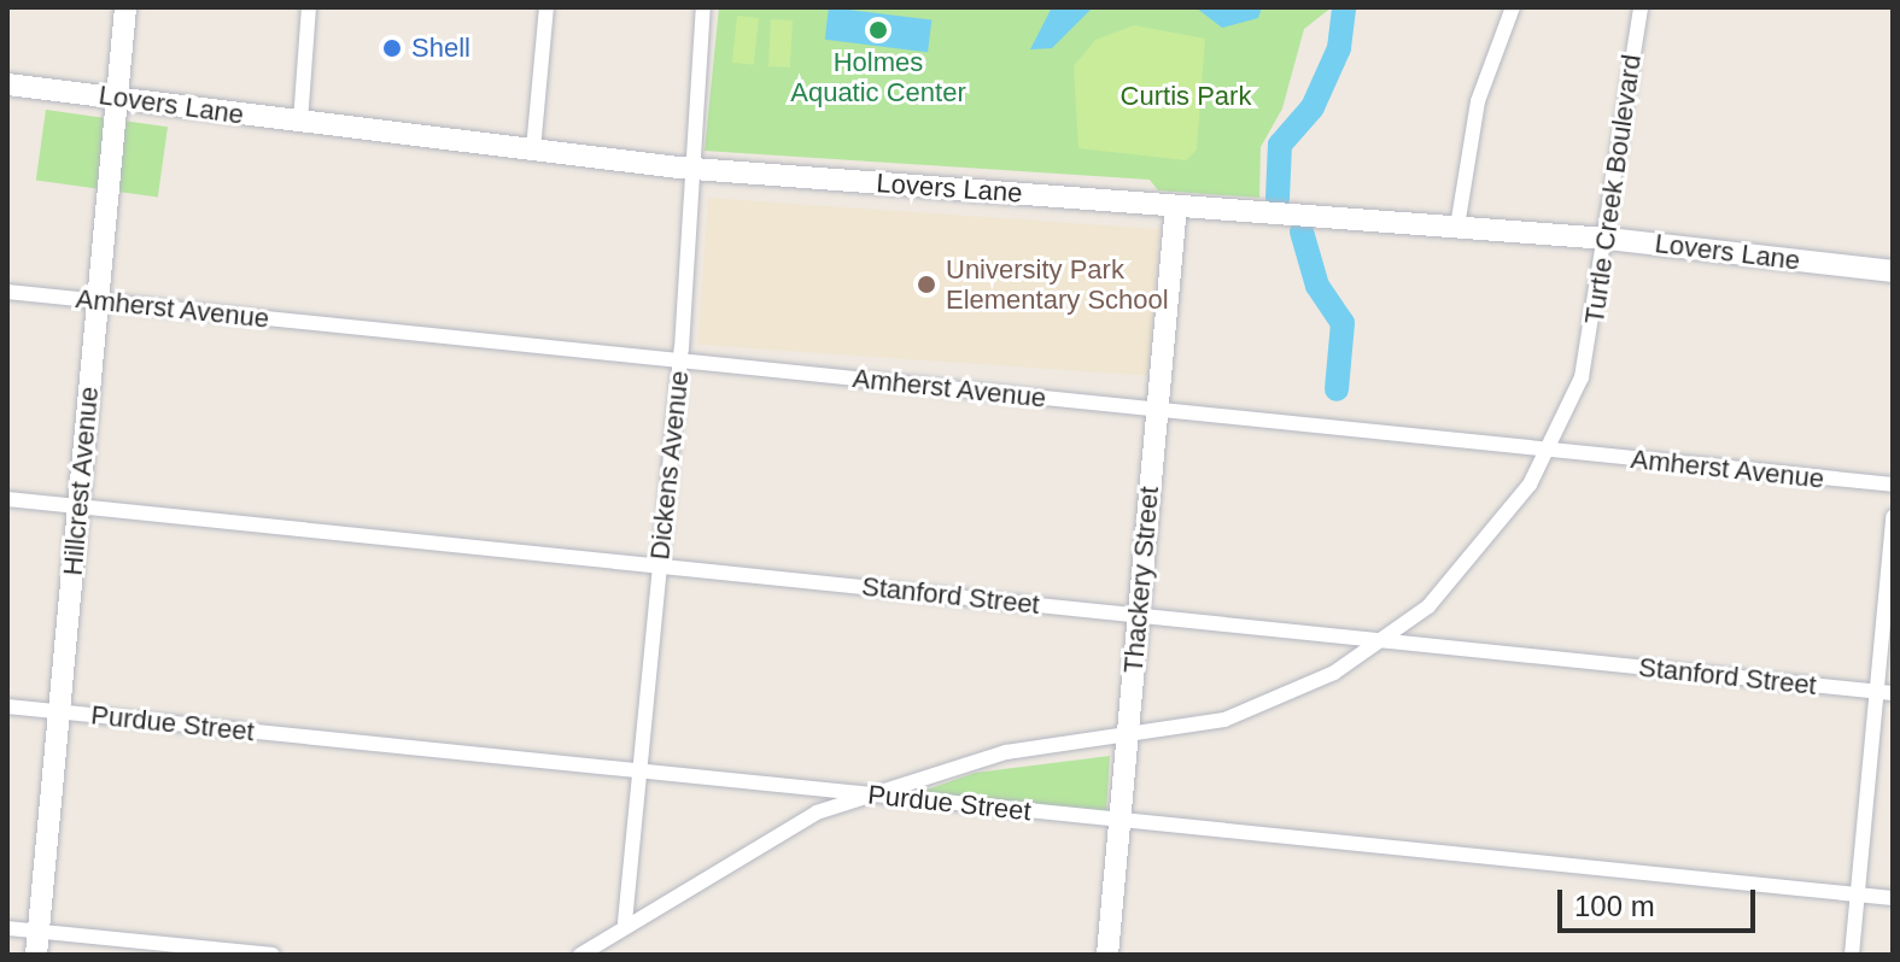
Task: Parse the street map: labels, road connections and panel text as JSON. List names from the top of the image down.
{
  "streets": {
    "main road": ["Lovers Lane", "Hillcrest Avenue", "Thackery Street"],
    "street": [
      "Turtle Creek Boulevard",
      "Amherst Avenue",
      "Dickens Avenue",
      "Stanford Street",
      "Purdue Street"
    ]
  },
  "crossings": [
    ["Lovers Lane", "Turtle Creek Boulevard"],
    ["Lovers Lane", "Dickens Avenue"],
    ["Lovers Lane", "Hillcrest Avenue"],
    ["Lovers Lane", "Thackery Street"],
    ["Turtle Creek Boulevard", "Amherst Avenue"],
    ["Turtle Creek Boulevard", "Dickens Avenue"],
    ["Turtle Creek Boulevard", "Thackery Street"],
    ["Turtle Creek Boulevard", "Stanford Street"],
    ["Turtle Creek Boulevard", "Purdue Street"],
    ["Amherst Avenue", "Dickens Avenue"],
    ["Amherst Avenue", "Hillcrest Avenue"],
    ["Amherst Avenue", "Thackery Street"],
    ["Dickens Avenue", "Stanford Street"],
    ["Dickens Avenue", "Purdue Street"],
    ["Hillcrest Avenue", "Stanford Street"],
    ["Hillcrest Avenue", "Purdue Street"],
    ["Thackery Street", "Stanford Street"],
    ["Thackery Street", "Purdue Street"]
  ],
  "parks": ["Curtis Park"],
  "places": ["Holmes Aquatic Center", "Shell", "University Park Elementary School"],
  "scale_bar": "100 m"
}
